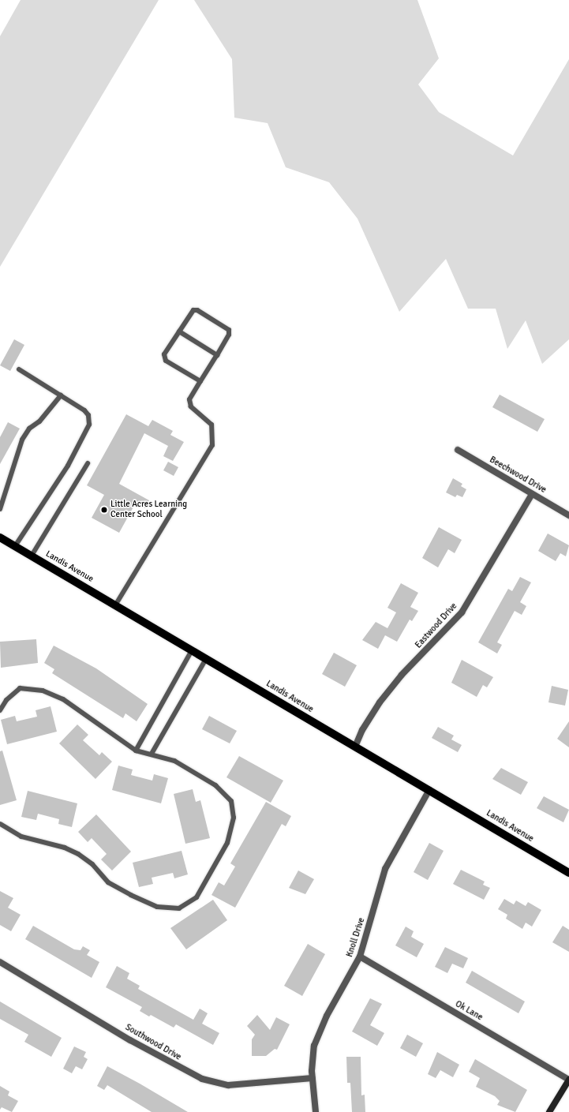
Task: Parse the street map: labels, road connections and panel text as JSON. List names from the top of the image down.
{
  "streets": {
    "main road": ["Landis Avenue"],
    "street": [
      "Beechwood Drive",
      "Eastwood Drive",
      "Knoll Drive",
      "Ok Lane",
      "Southwood Drive"
    ]
  },
  "crossings": [
    ["Beechwood Drive", "Eastwood Drive"],
    ["Landis Avenue", "Eastwood Drive"],
    ["Landis Avenue", "Knoll Drive"],
    ["Knoll Drive", "Ok Lane"],
    ["Knoll Drive", "Southwood Drive"]
  ],
  "places": ["Little Acres Learning Center School"]
}
